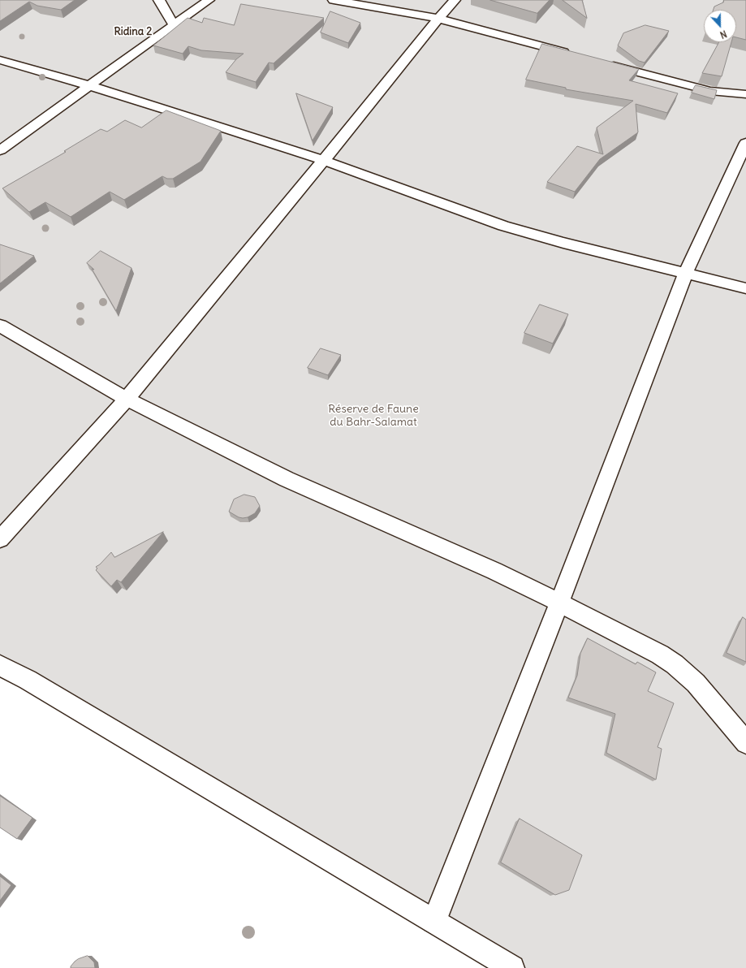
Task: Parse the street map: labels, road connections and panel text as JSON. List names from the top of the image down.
{
  "districts": ["Ridina 2"],
  "parks": ["Réserve de Faune du Bahr-Salamat"],
  "north": "bottom"
}
